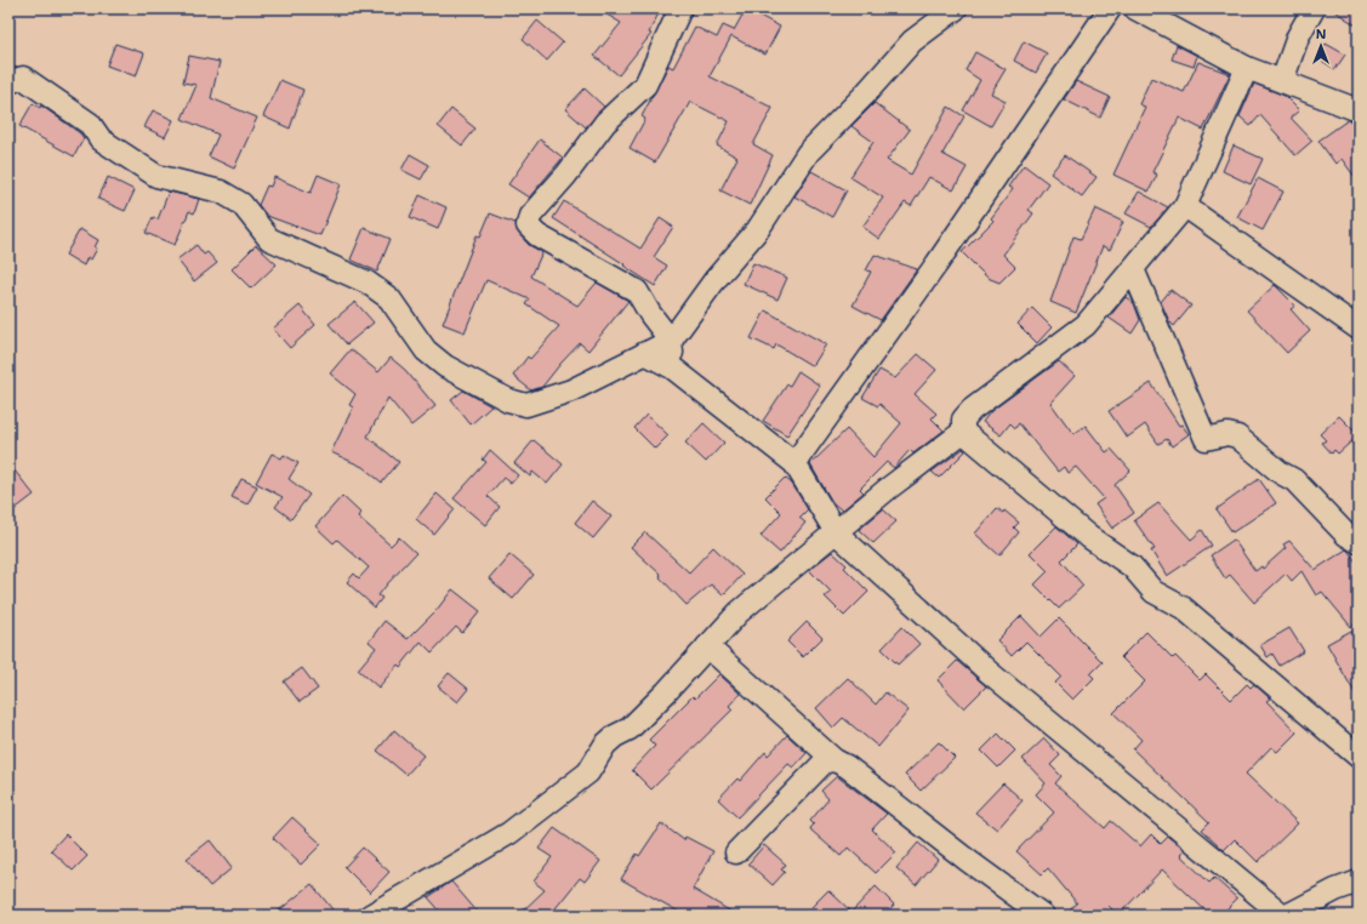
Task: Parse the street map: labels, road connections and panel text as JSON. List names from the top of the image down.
{
  "north": "top"
}
